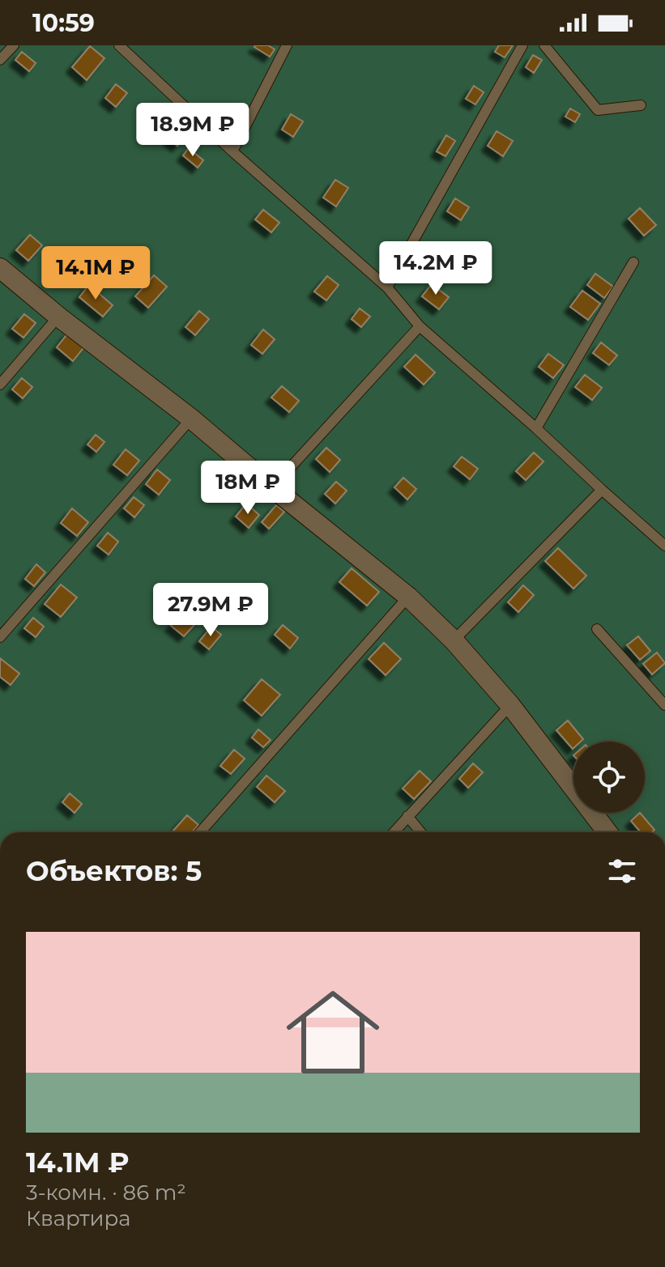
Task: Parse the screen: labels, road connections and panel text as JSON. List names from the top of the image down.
{
  "page": {
    "status": "10:59",
    "price": [
      "18.9M ₽",
      "14.2M ₽",
      "14.1M ₽",
      "18M ₽",
      "27.9M ₽"
    ],
    "heading": "Объектов: 5",
    "list": [
      {
        "name": "14.1M ₽",
        "note": "3-комн. · 86 m² · Квартира"
      }
    ]
  }
}
